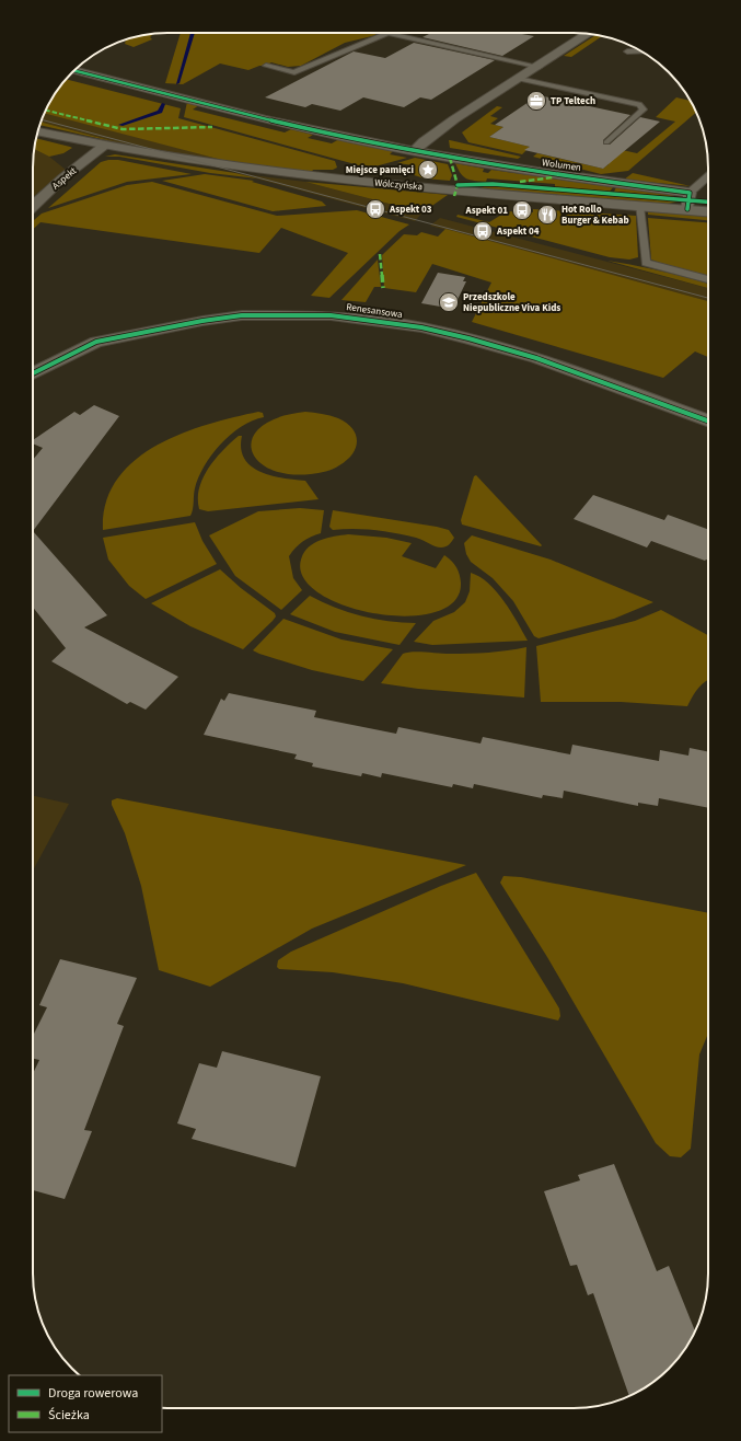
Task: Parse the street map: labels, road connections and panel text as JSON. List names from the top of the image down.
{
  "streets": {
    "street": [
      "Wolumen",
      "Aspekt",
      "Wólczyńska",
      "Renesansowa"
    ]
  },
  "crossings": [
    ["Aspekt", "Wólczyńska"]
  ],
  "places": {
    "office": ["TP Teltech"],
    "place": ["Miejsce pamięci"],
    "bus stop": ["Aspekt 03", "Aspekt 01", "Aspekt 04"],
    "restaurant": ["Hot Rollo Burger & Kebab"],
    "school or university": ["Przedszkole Niepubliczne Viva Kids"]
  },
  "legend": ["Droga rowerowa", "Ścieżka"]
}
